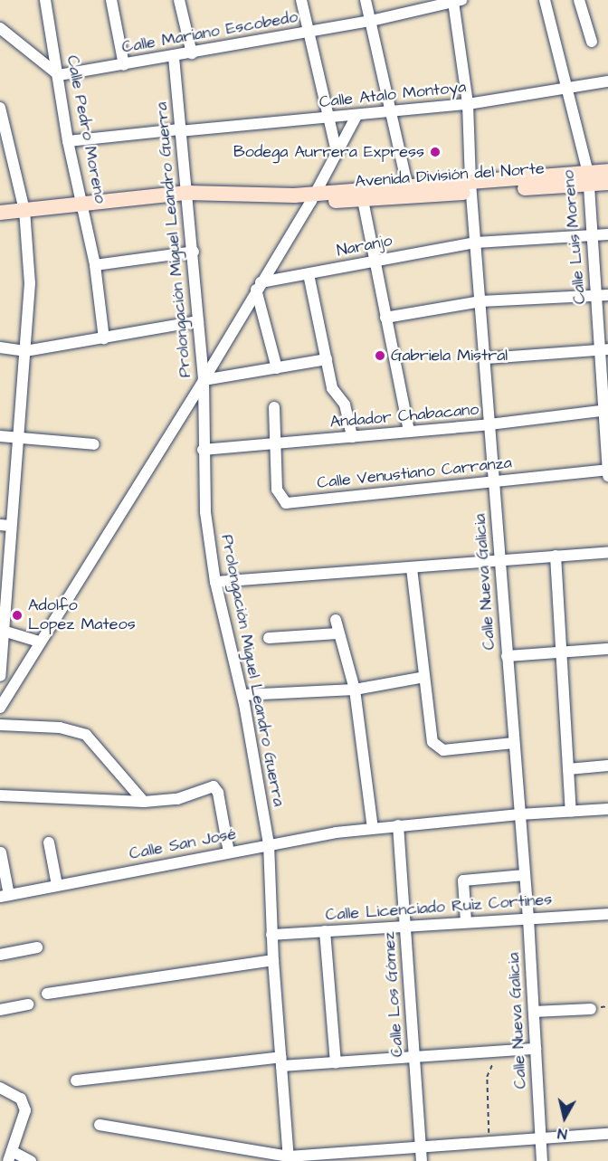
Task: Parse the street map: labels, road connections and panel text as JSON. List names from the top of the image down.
{
  "streets": {
    "street": [
      "Calle Mariano Escobedo",
      "Calle Atalo Montoya",
      "Calle Pedro Moreno",
      "Avenida División del Norte",
      "Calle Luis Moreno",
      "Prolongación Miguel Leandro Guerra",
      "Naranjo",
      "Andador Chabacano",
      "Calle Venustiano Carranza",
      "Calle Nueva Galicia",
      "Calle San José",
      "Calle Licenciado Ruiz Cortines",
      "Calle Los Gómez"
    ]
  },
  "crossings": [
    ["Calle Mariano Escobedo", "Calle Pedro Moreno"],
    ["Calle Mariano Escobedo", "Prolongación Miguel Leandro Guerra"],
    ["Calle Mariano Escobedo", "Calle Nueva Galicia"],
    ["Calle Atalo Montoya", "Calle Pedro Moreno"],
    ["Calle Atalo Montoya", "Calle Luis Moreno"],
    ["Calle Atalo Montoya", "Prolongación Miguel Leandro Guerra"],
    ["Calle Atalo Montoya", "Calle Nueva Galicia"],
    ["Calle Pedro Moreno", "Avenida División del Norte"],
    ["Avenida División del Norte", "Calle Luis Moreno"],
    ["Avenida División del Norte", "Prolongación Miguel Leandro Guerra"],
    ["Avenida División del Norte", "Calle Nueva Galicia"],
    ["Calle Luis Moreno", "Naranjo"],
    ["Calle Luis Moreno", "Andador Chabacano"],
    ["Calle Luis Moreno", "Calle Venustiano Carranza"],
    ["Prolongación Miguel Leandro Guerra", "Andador Chabacano"],
    ["Prolongación Miguel Leandro Guerra", "Calle San José"],
    ["Prolongación Miguel Leandro Guerra", "Calle Licenciado Ruiz Cortines"],
    ["Naranjo", "Calle Nueva Galicia"],
    ["Andador Chabacano", "Calle Venustiano Carranza"],
    ["Andador Chabacano", "Calle Nueva Galicia"],
    ["Calle Venustiano Carranza", "Calle Nueva Galicia"],
    ["Calle Nueva Galicia", "Calle San José"],
    ["Calle Nueva Galicia", "Calle Licenciado Ruiz Cortines"],
    ["Calle San José", "Calle Los Gómez"],
    ["Calle Licenciado Ruiz Cortines", "Calle Los Gómez"]
  ],
  "places": ["Bodega Aurrera Express", "Gabriela Mistral", "Adolfo Lopez Mateos"],
  "north": "bottom"
}
